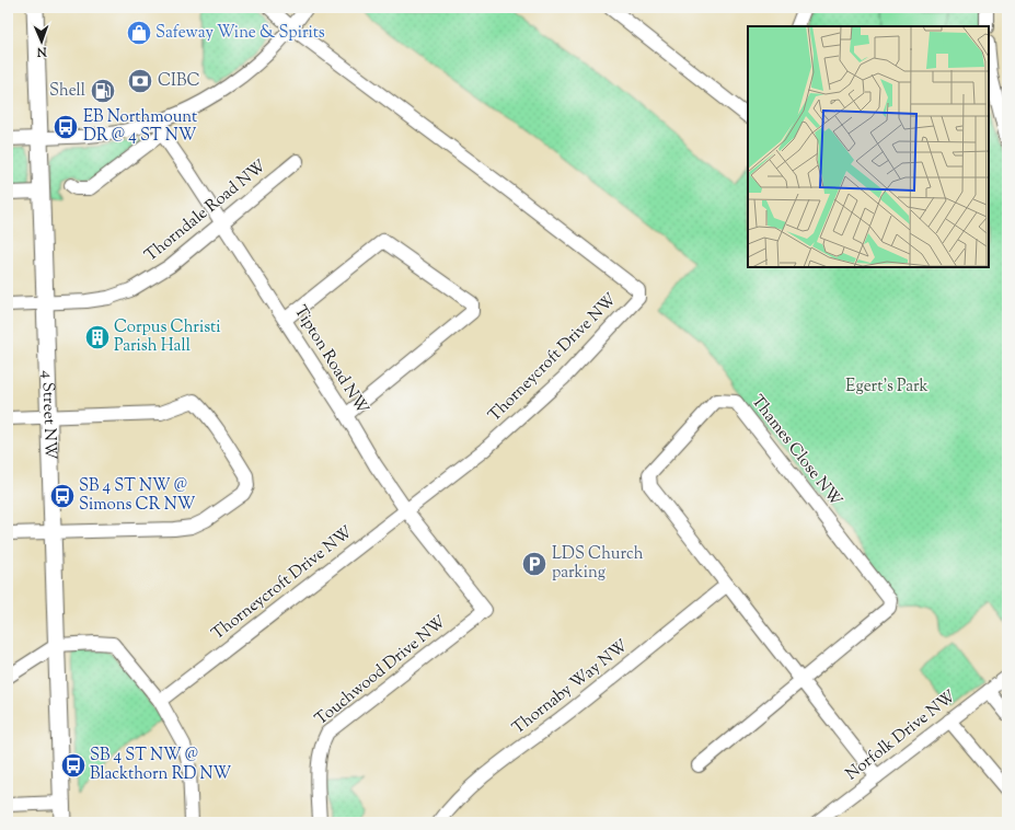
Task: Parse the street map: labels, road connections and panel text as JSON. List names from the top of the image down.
{
  "streets": {
    "main road": ["4 Street NW"],
    "street": [
      "Thorndale Road NW",
      "Thorneycroft Drive NW",
      "Tipton Road NW",
      "Thames Close NW",
      "Touchwood Drive NW",
      "Thornaby Way NW",
      "Norfolk Drive NW"
    ]
  },
  "crossings": [
    ["Thorndale Road NW", "Tipton Road NW"],
    ["Thorndale Road NW", "4 Street NW"],
    ["Thorneycroft Drive NW", "Tipton Road NW"],
    ["Tipton Road NW", "Touchwood Drive NW"],
    ["Thames Close NW", "Thornaby Way NW"],
    ["Thames Close NW", "Norfolk Drive NW"]
  ],
  "parks": ["Egert's Park"],
  "places": {
    "shop": ["Safeway Wine & Spirits"],
    "bank": ["CIBC"],
    "fuel station": ["Shell"],
    "bus stop": ["EB Northmount DR @ 4 ST NW", "SB 4 ST NW @ Simons CR NW", "SB 4 ST NW @ Blackthorn RD NW"],
    "building": ["Corpus Christi Parish Hall"],
    "parking": ["LDS Church parking"]
  },
  "north": "bottom"
}
